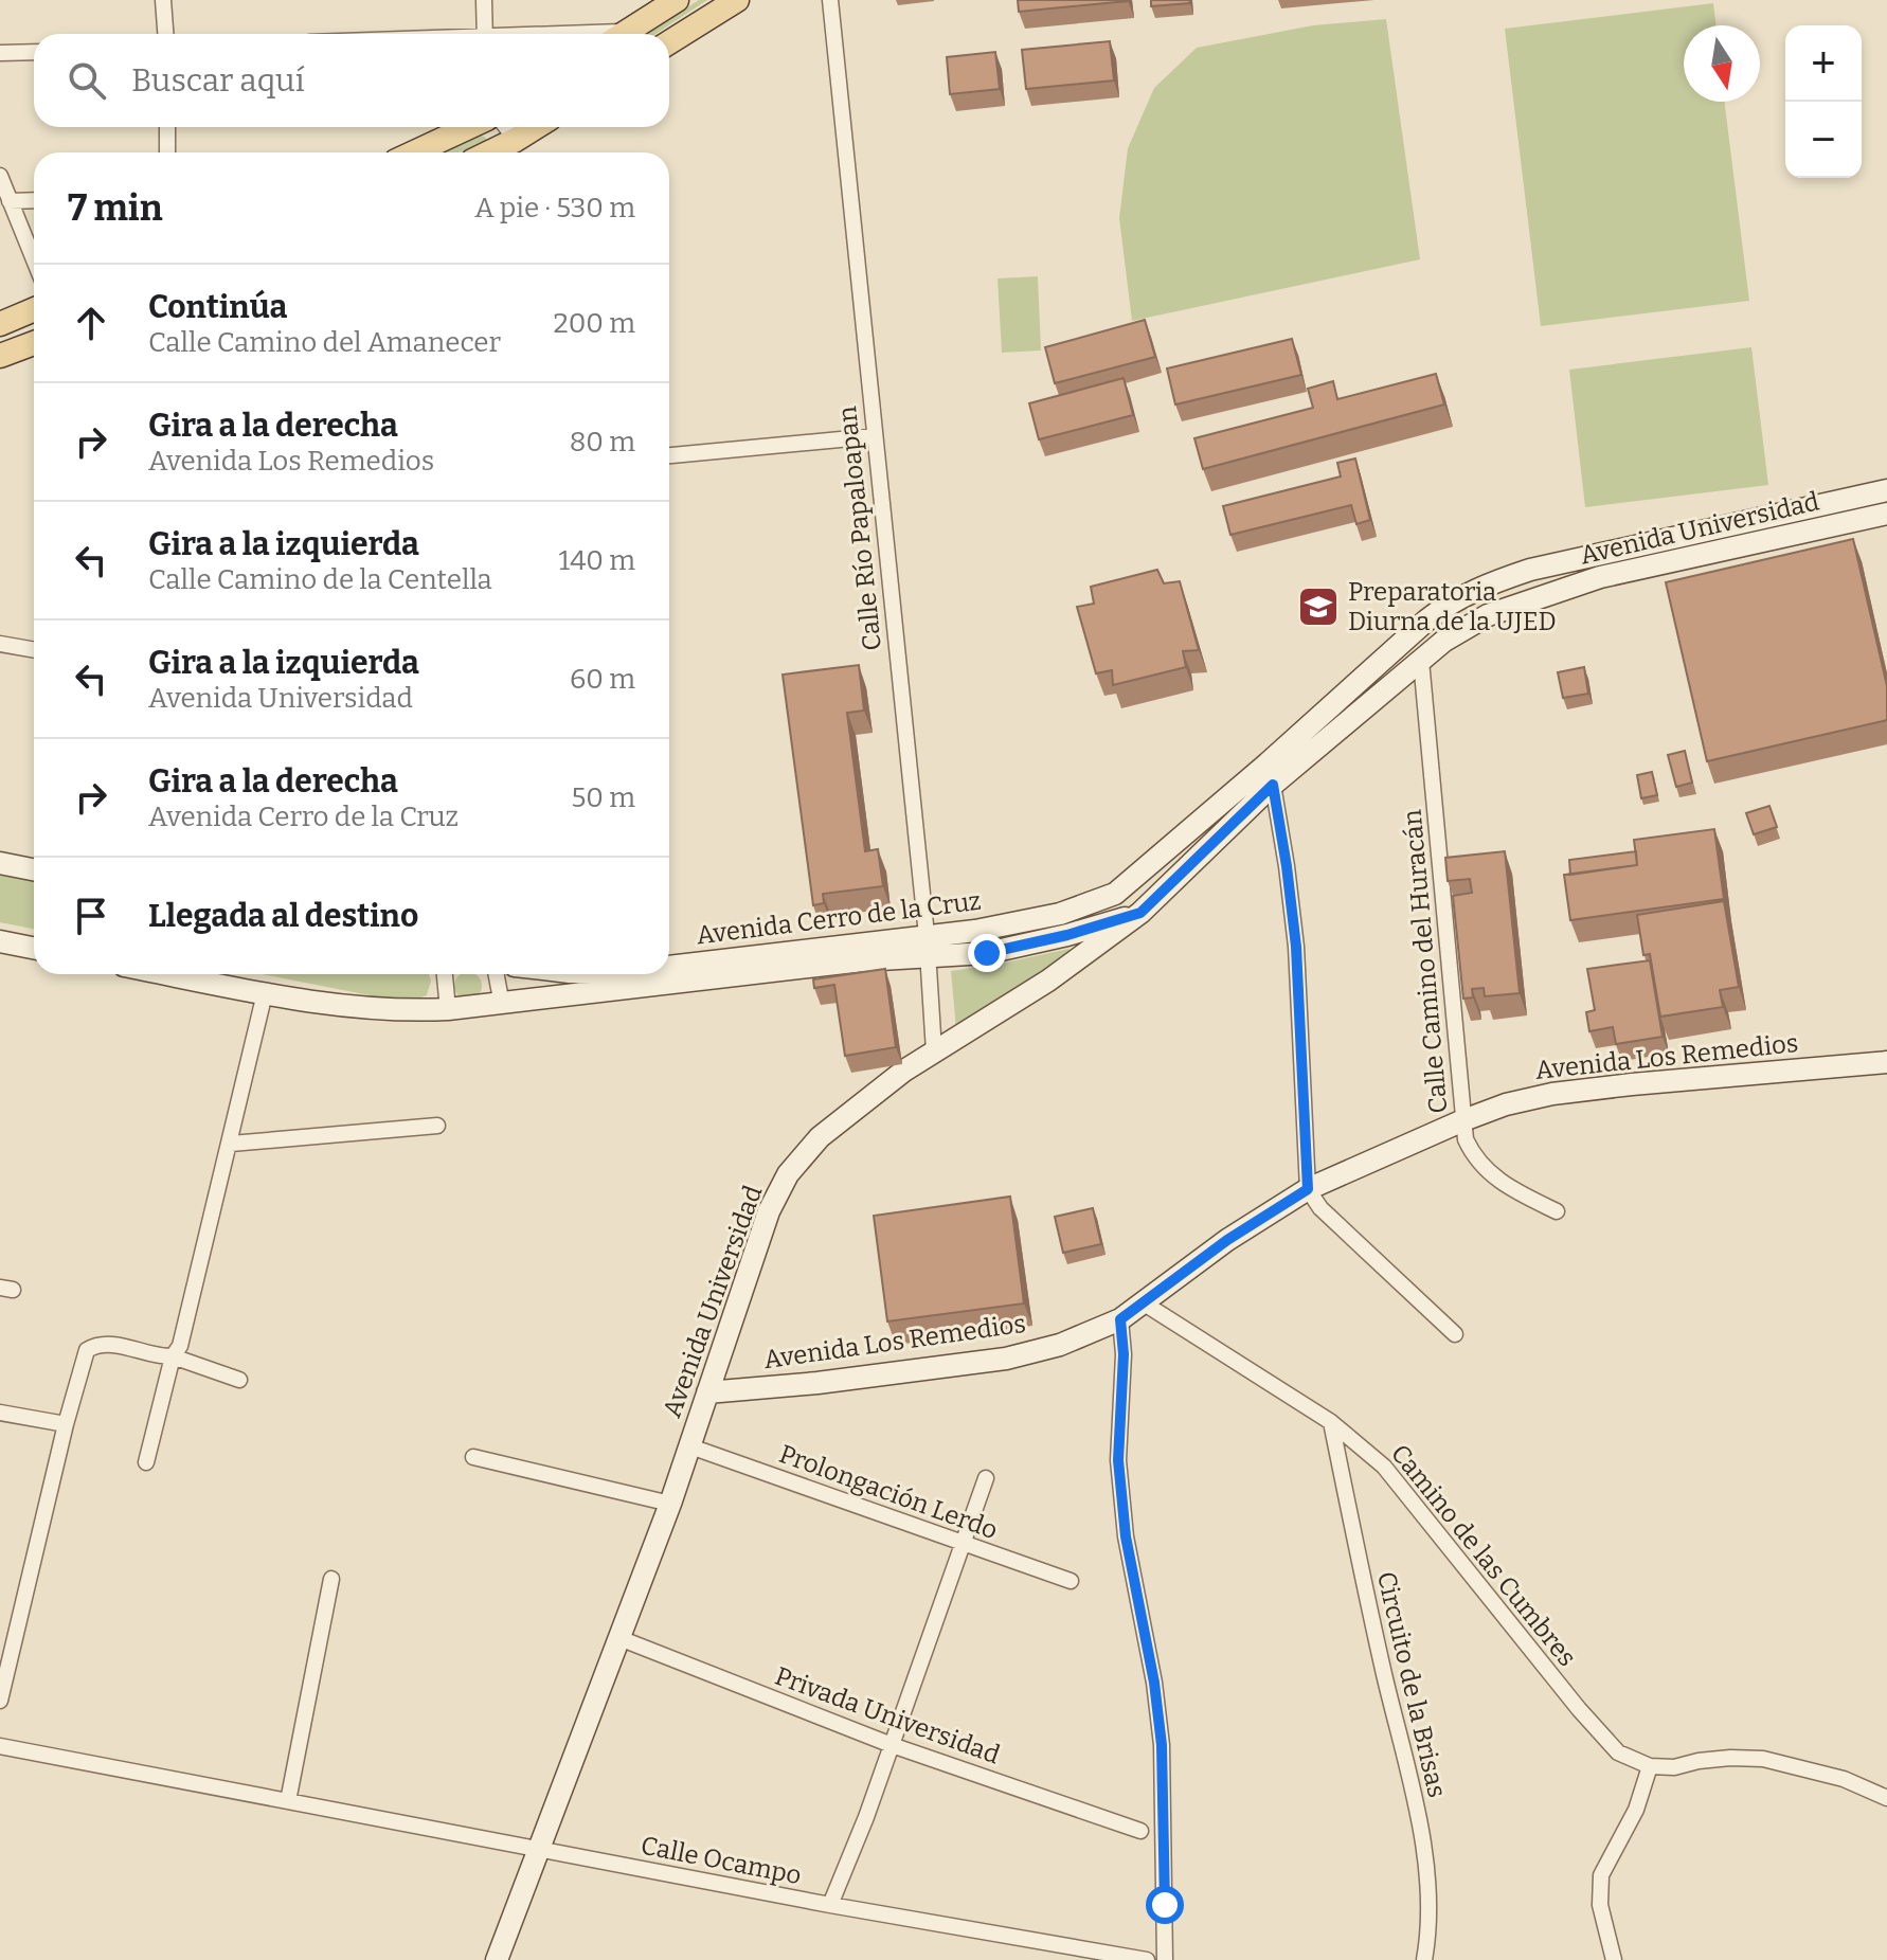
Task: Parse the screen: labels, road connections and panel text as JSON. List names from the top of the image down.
{
  "streets": {
    "street": [
      "Calle Río Papaloapan",
      "Avenida Universidad",
      "Avenida Cerro de la Cruz",
      "Calle Camino del Huracán",
      "Avenida Los Remedios",
      "Prolongación Lerdo",
      "Camino de las Cumbres",
      "Circuito de la Brisas",
      "Privada Universidad",
      "Calle Ocampo"
    ]
  },
  "crossings": [
    ["Calle Río Papaloapan", "Avenida Universidad"],
    ["Calle Río Papaloapan", "Avenida Cerro de la Cruz"],
    ["Avenida Universidad", "Avenida Cerro de la Cruz"],
    ["Avenida Universidad", "Calle Camino del Huracán"],
    ["Avenida Universidad", "Avenida Los Remedios"],
    ["Avenida Universidad", "Prolongación Lerdo"],
    ["Avenida Universidad", "Privada Universidad"],
    ["Avenida Universidad", "Calle Ocampo"],
    ["Calle Camino del Huracán", "Avenida Los Remedios"],
    ["Avenida Los Remedios", "Camino de las Cumbres"],
    ["Camino de las Cumbres", "Circuito de la Brisas"]
  ],
  "places": {
    "school or university": ["Preparatoria Diurna de la UJED"]
  },
  "north": "bottom",
  "page": {
    "map_buttons": ["+", "−"],
    "search": "Buscar aquí",
    "heading": ["7 min", "A pie · 530 m"],
    "list": [
      ["Continúa", "Calle Camino del Amanecer", "200 m"],
      ["Gira a la derecha", "Avenida Los Remedios", "80 m"],
      ["Gira a la izquierda", "Calle Camino de la Centella", "140 m"],
      ["Gira a la izquierda", "Avenida Universidad", "60 m"],
      ["Gira a la derecha", "Avenida Cerro de la Cruz", "50 m"],
      "Llegada al destino"
    ]
  }
}
